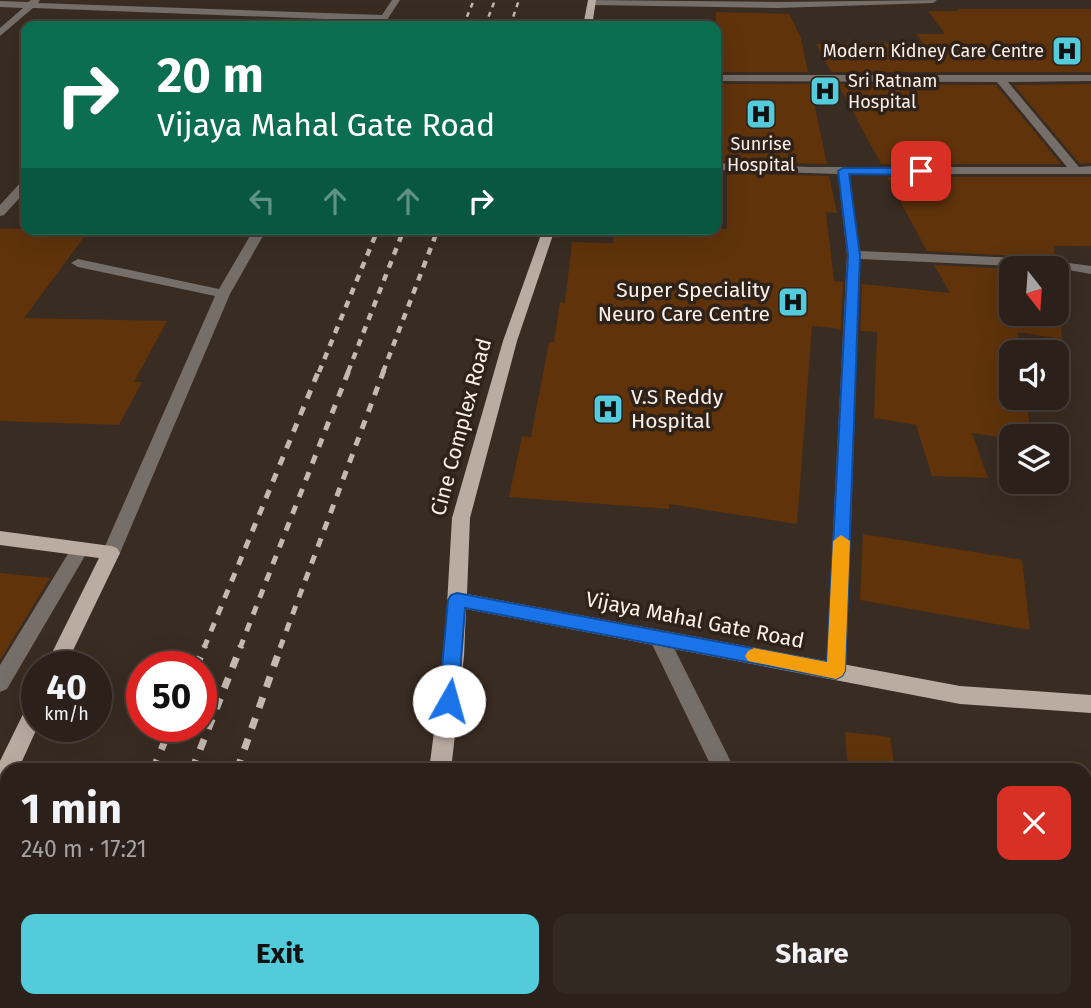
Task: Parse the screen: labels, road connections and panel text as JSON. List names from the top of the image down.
{
  "streets": {
    "main road": ["Cine Complex Road", "Vijaya Mahal Gate Road"]
  },
  "crossings": [
    ["Cine Complex Road", "Vijaya Mahal Gate Road"]
  ],
  "places": {
    "hospital": [
      "Modern Kidney Care Centre",
      "Sri Ratnam Hospital",
      "Sunrise Hospital",
      "Super Speciality Neuro Care Centre",
      "V.S Reddy Hospital"
    ]
  },
  "north": "bottom",
  "page": {
    "turn": ["20 m", "Vijaya Mahal Gate Road"],
    "speed": "40 km/h",
    "limit": "50",
    "heading": ["1 min", "240 m · 17:21"],
    "buttons": ["Exit", "Share"]
  }
}
